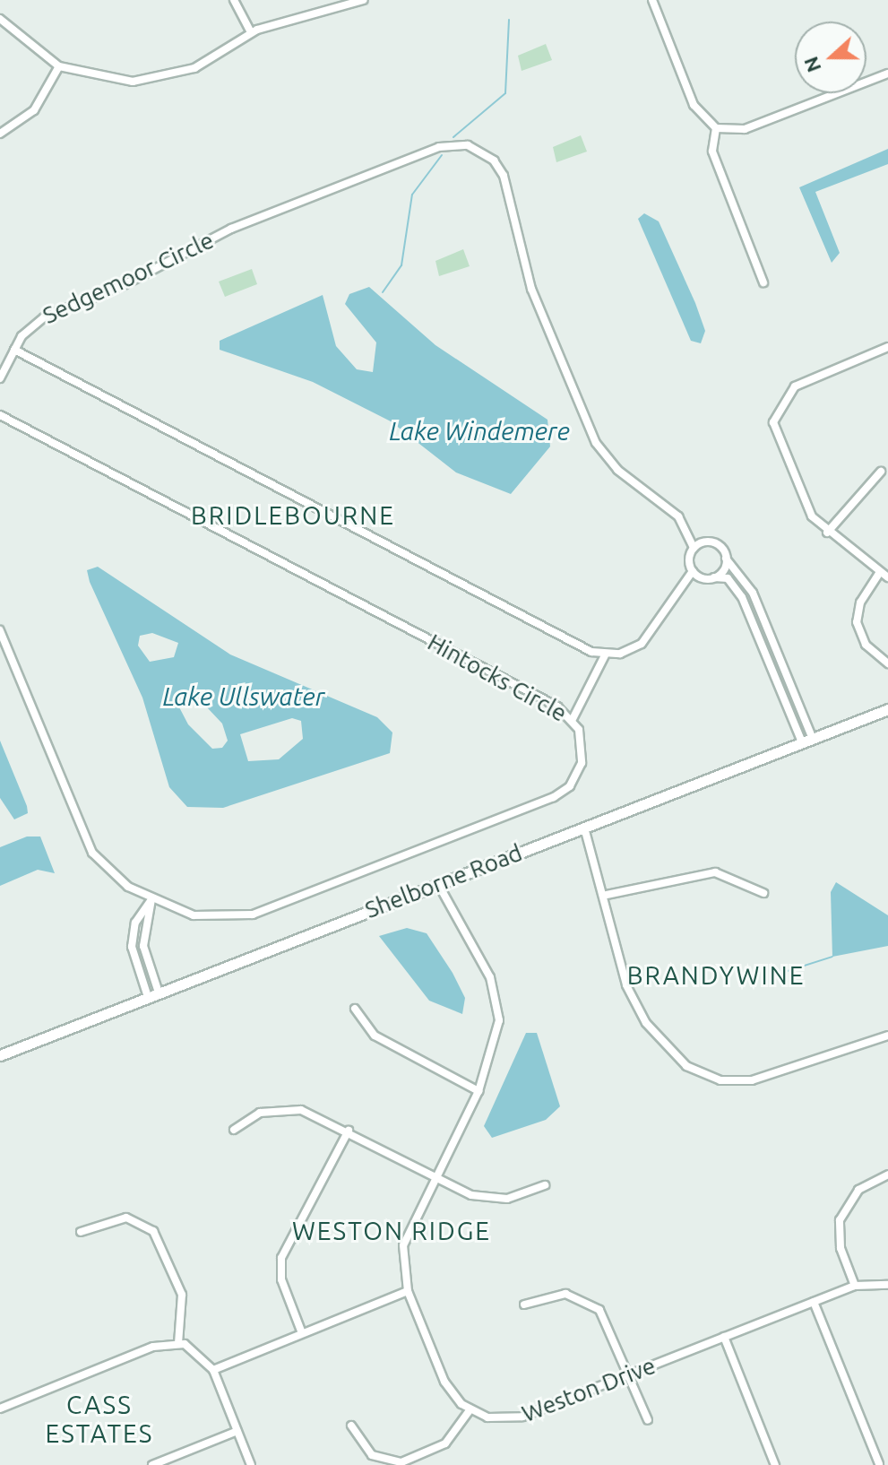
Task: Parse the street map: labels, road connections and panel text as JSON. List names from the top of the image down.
{
  "streets": {
    "street": [
      "Sedgemoor Circle",
      "Hintocks Circle",
      "Shelborne Road",
      "Weston Drive"
    ]
  },
  "districts": [
    "BRIDLEBOURNE",
    "BRANDYWINE",
    "WESTON RIDGE",
    "CASS ESTATES"
  ],
  "water": ["Lake Windemere", "Lake Ullswater"],
  "north": "left"
}
